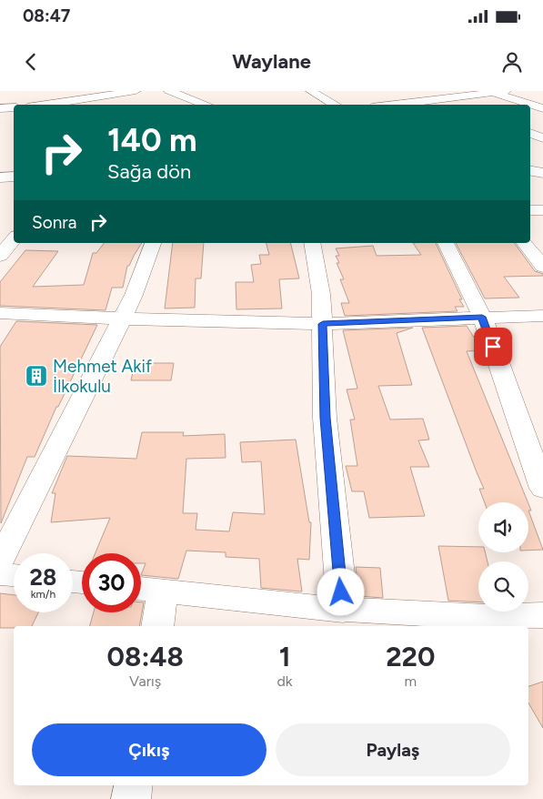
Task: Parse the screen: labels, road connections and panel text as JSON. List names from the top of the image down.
{
  "places": {
    "building": ["Mehmet Akif İlkokulu"]
  },
  "page": {
    "status": "08:47",
    "header": "Waylane",
    "turn": ["140 m", "Sağa dön"],
    "then": "Sonra",
    "speed": "28 km/h",
    "limit": "30",
    "eta": [
      "08:48",
      "Varış",
      "1",
      "dk",
      "220",
      "m"
    ],
    "buttons": ["Çıkış", "Paylaş"]
  }
}
